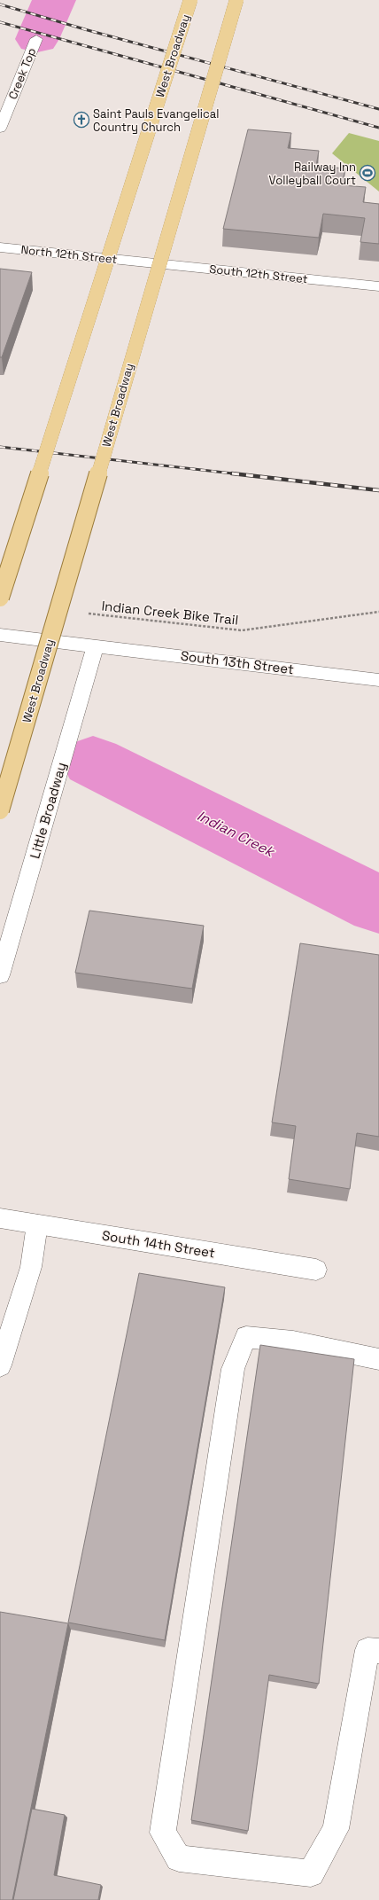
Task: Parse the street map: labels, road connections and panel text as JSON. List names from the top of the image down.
{
  "streets": {
    "main road": ["West Broadway"],
    "street": [
      "Creek Top",
      "North 12th Street",
      "South 12th Street",
      "South 13th Street",
      "Little Broadway",
      "South 14th Street"
    ],
    "path": ["Indian Creek Bike Trail"]
  },
  "crossings": [
    ["North 12th Street", "South 12th Street"],
    ["South 13th Street", "Little Broadway"]
  ],
  "water": ["Indian Creek"],
  "places": {
    "church": ["Saint Pauls Evangelical Country Church"],
    "sports": ["Railway Inn Volleyball Court"]
  }
}
